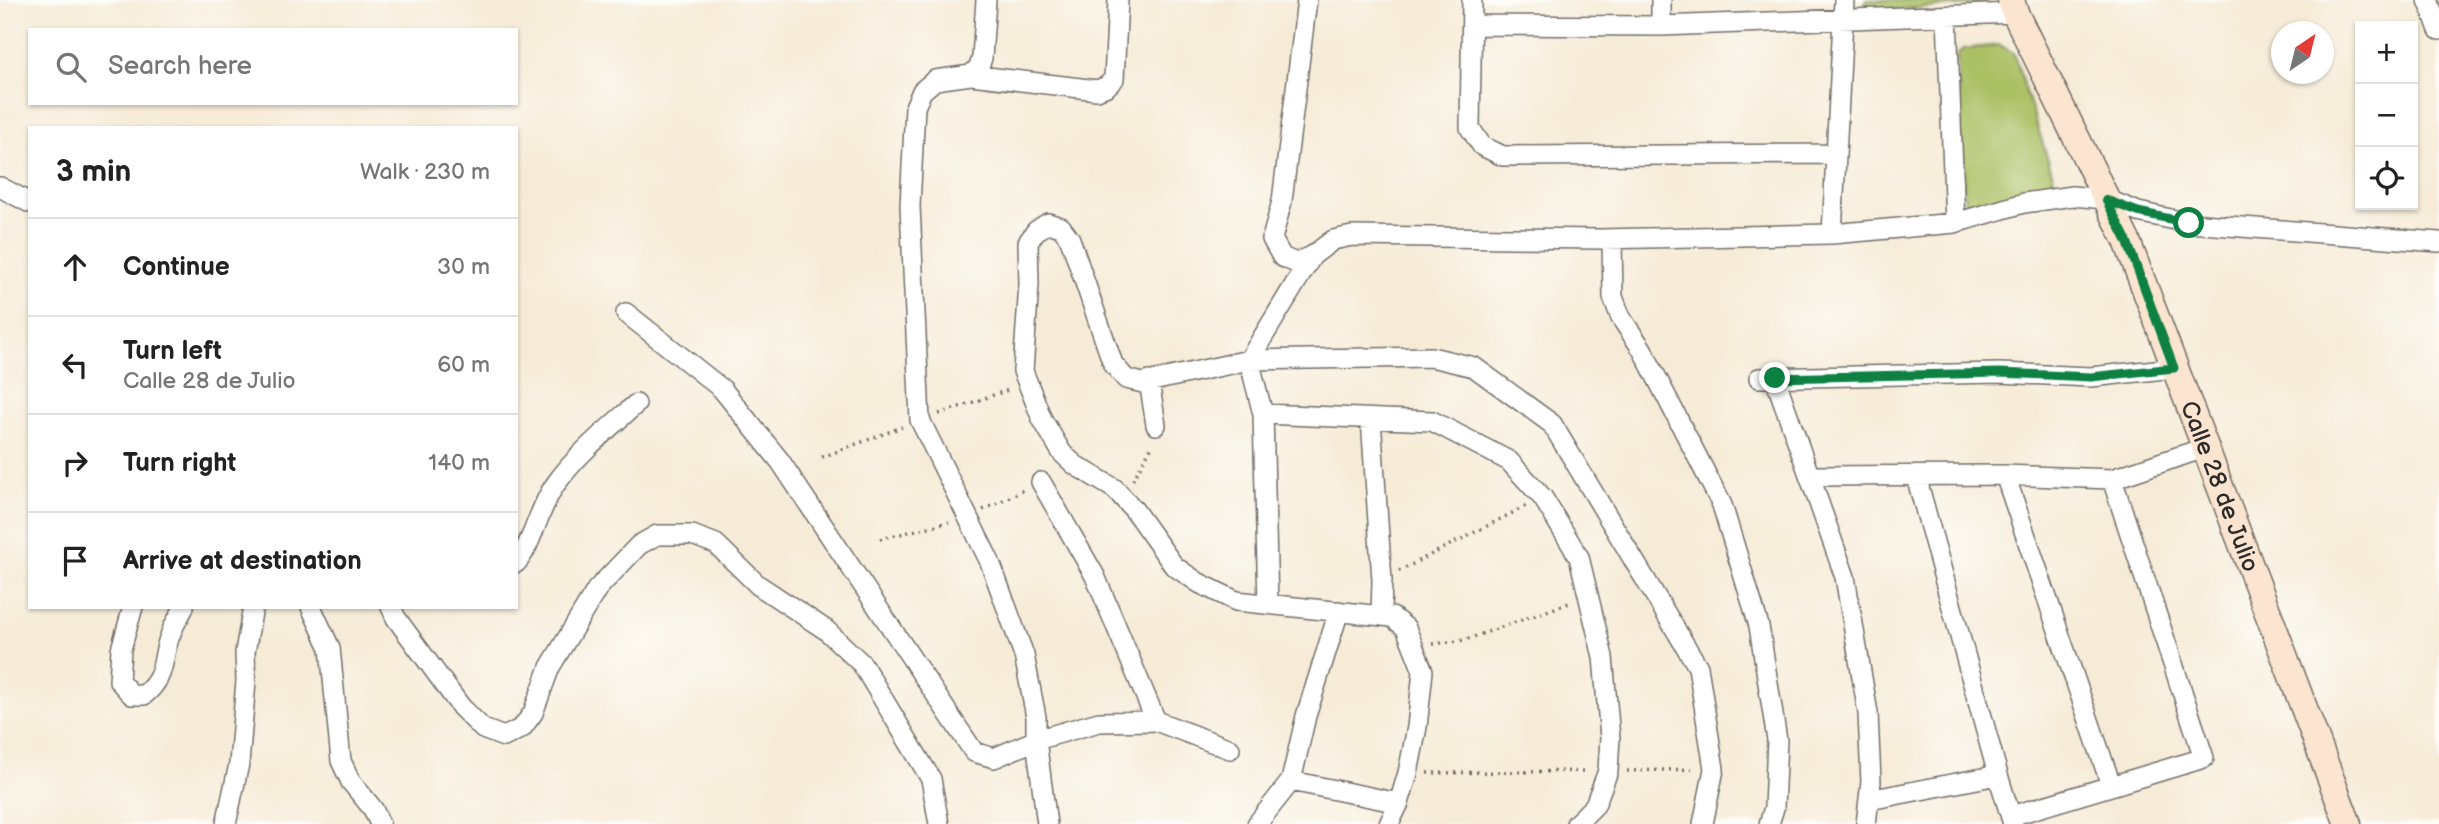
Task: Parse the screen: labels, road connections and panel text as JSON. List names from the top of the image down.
{
  "streets": {
    "street": ["Calle 28 de Julio"]
  },
  "north": "top right",
  "page": {
    "map_buttons": ["+", "−"],
    "search": "Search here",
    "heading": ["3 min", "Walk · 230 m"],
    "list": [
      ["Continue", "30 m"],
      ["Turn left", "Calle 28 de Julio", "60 m"],
      ["Turn right", "140 m"],
      "Arrive at destination"
    ]
  }
}
